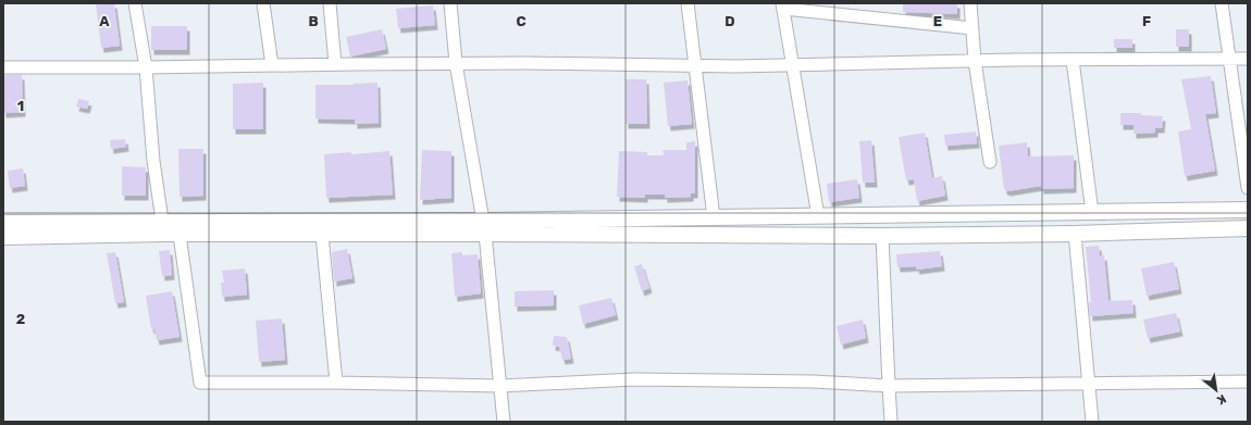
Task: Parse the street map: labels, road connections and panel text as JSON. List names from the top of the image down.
{
  "north": "bottom right",
  "grid": {
    "columns": [
      "A",
      "B",
      "C",
      "D",
      "E",
      "F"
    ],
    "rows": ["1", "2"]
  }
}
